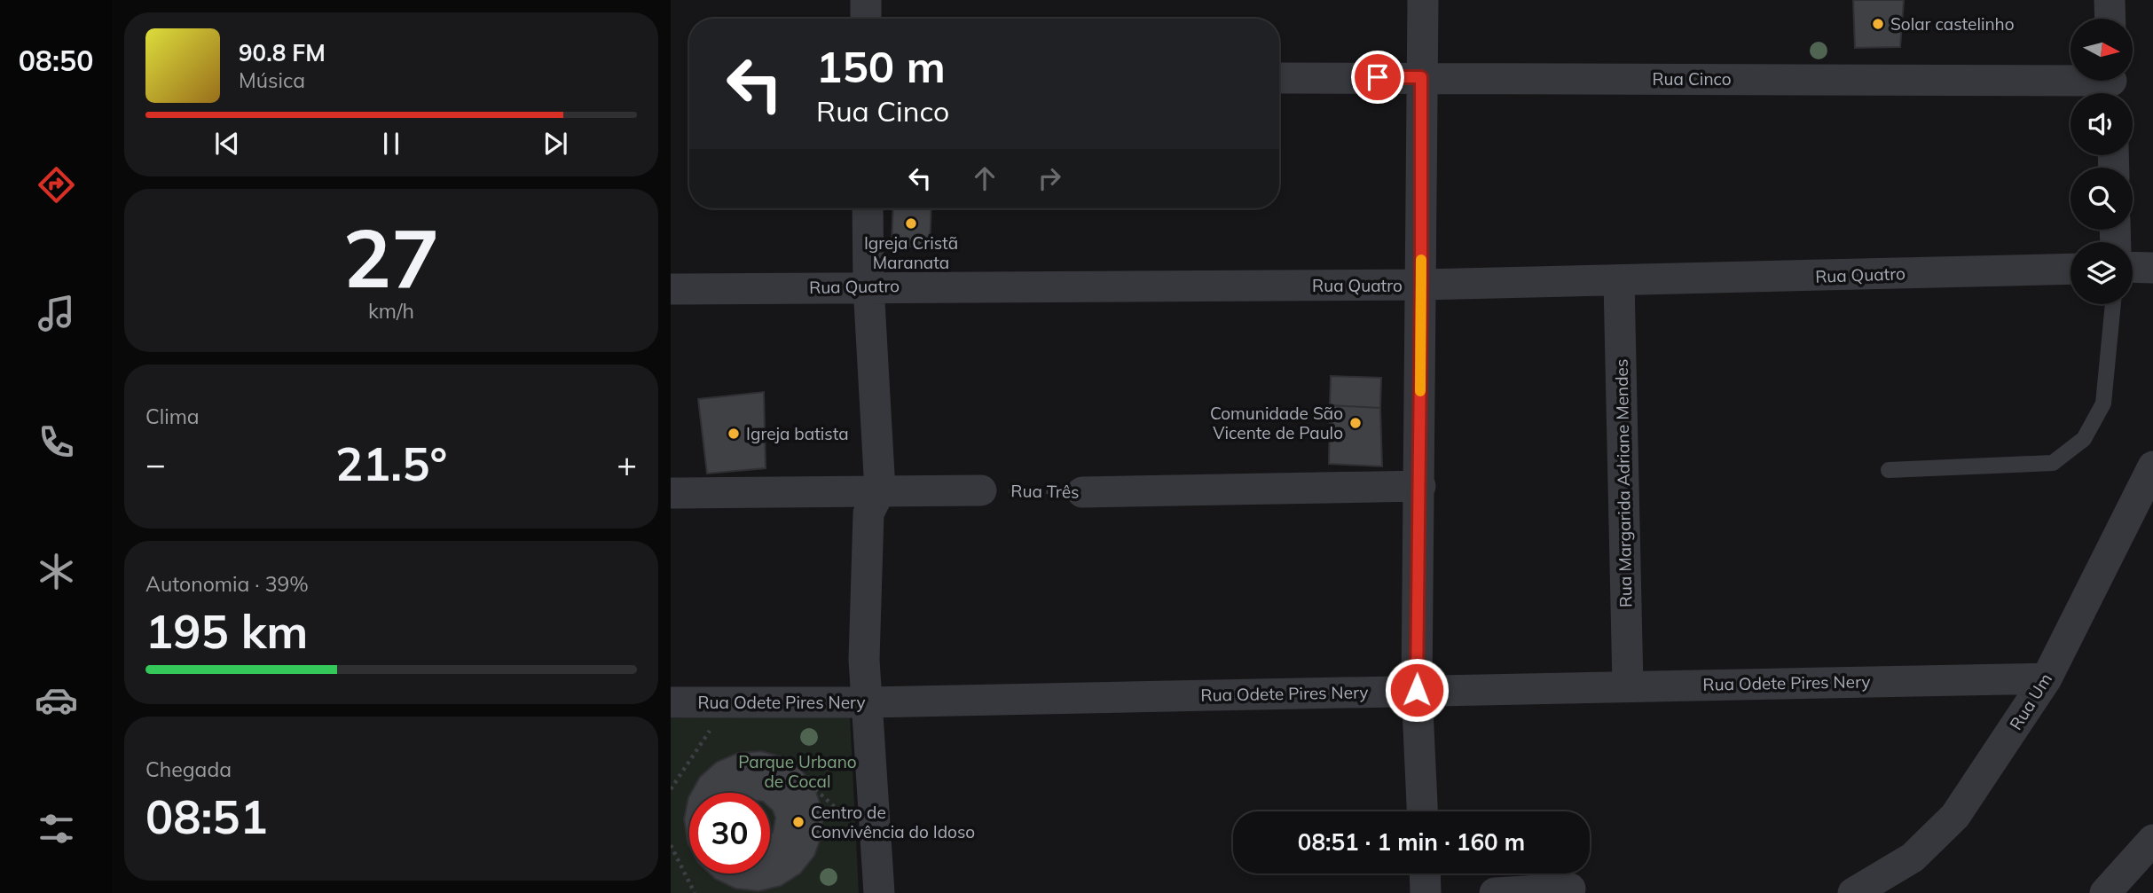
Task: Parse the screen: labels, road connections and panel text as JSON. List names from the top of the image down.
{
  "streets": {
    "street": [
      "Rua Cinco",
      "Rua Quatro",
      "Rua Margarida Adriane Mendes",
      "Rua Três",
      "Rua Odete Pires Nery",
      "Rua Um"
    ]
  },
  "crossings": [
    ["Rua Quatro", "Rua Margarida Adriane Mendes"],
    ["Rua Margarida Adriane Mendes", "Rua Odete Pires Nery"],
    ["Rua Odete Pires Nery", "Rua Um"]
  ],
  "parks": ["Parque Urbano de Cocal"],
  "places": [
    "Solar castelinho",
    "Igreja Cristã Maranata",
    "Comunidade São Vicente de Paulo",
    "Igreja batista",
    "Centro de Convivência do Idoso"
  ],
  "north": "right",
  "page": {
    "tabs": "08:50",
    "turn": ["150 m", "Rua Cinco"],
    "song": ["90.8 FM", "Música"],
    "tile": [
      ["27", "km/h"],
      "Clima",
      ["Autonomia · 39%", "195 km"],
      ["Chegada", "08:51"]
    ],
    "heat": ["−", "21.5°", "+"],
    "limit": "30",
    "trip": "08:51 · 1 min · 160 m"
  }
}
